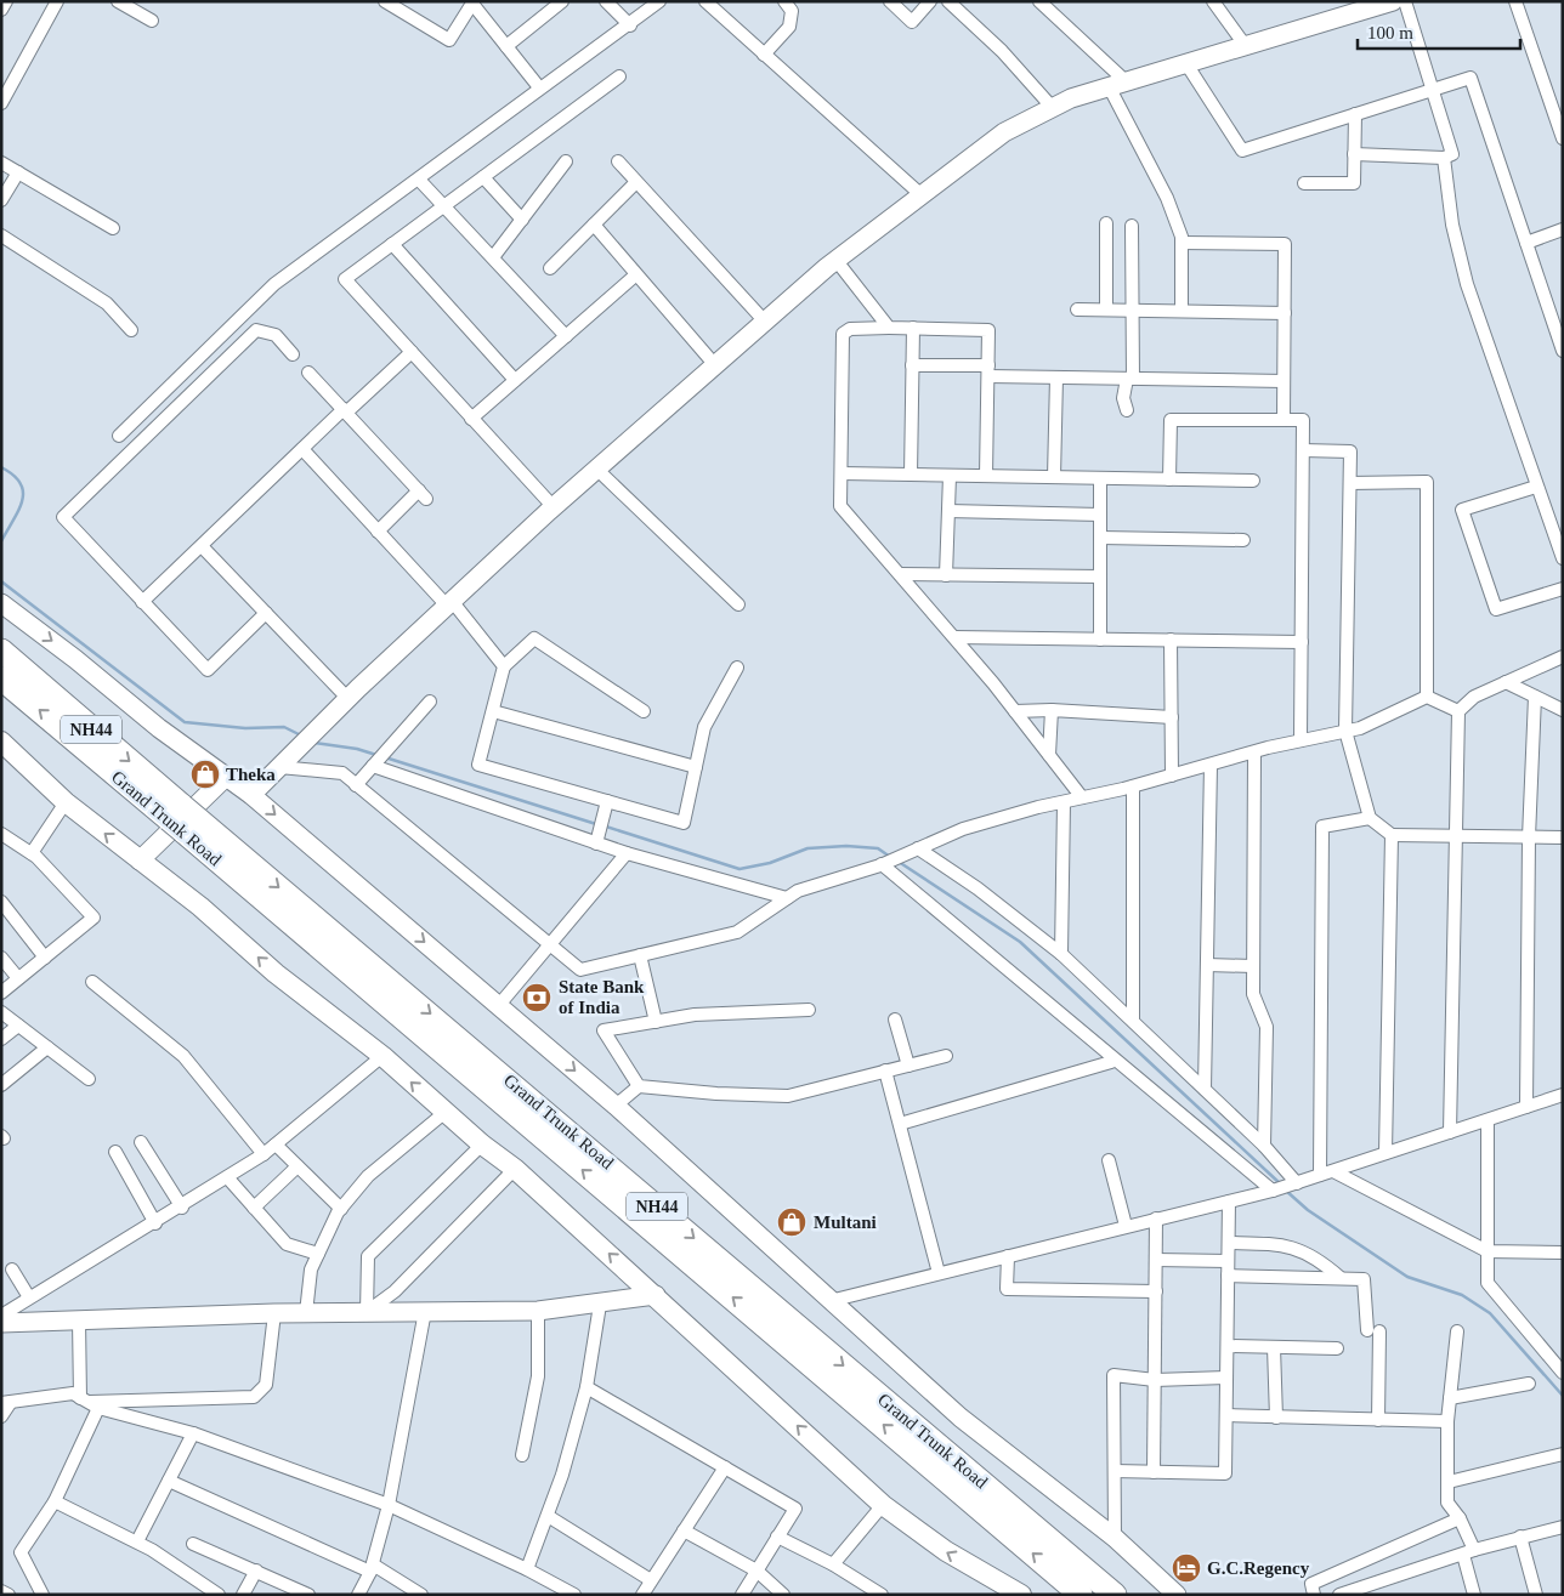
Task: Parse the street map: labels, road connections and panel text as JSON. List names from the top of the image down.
{
  "streets": {
    "highway": ["NH44", "Grand Trunk Road"]
  },
  "places": {
    "shop": ["Theka", "Multani"],
    "bank": ["State Bank of India"],
    "hotel": ["G.C.Regency"]
  },
  "scale_bar": "100 m"
}
